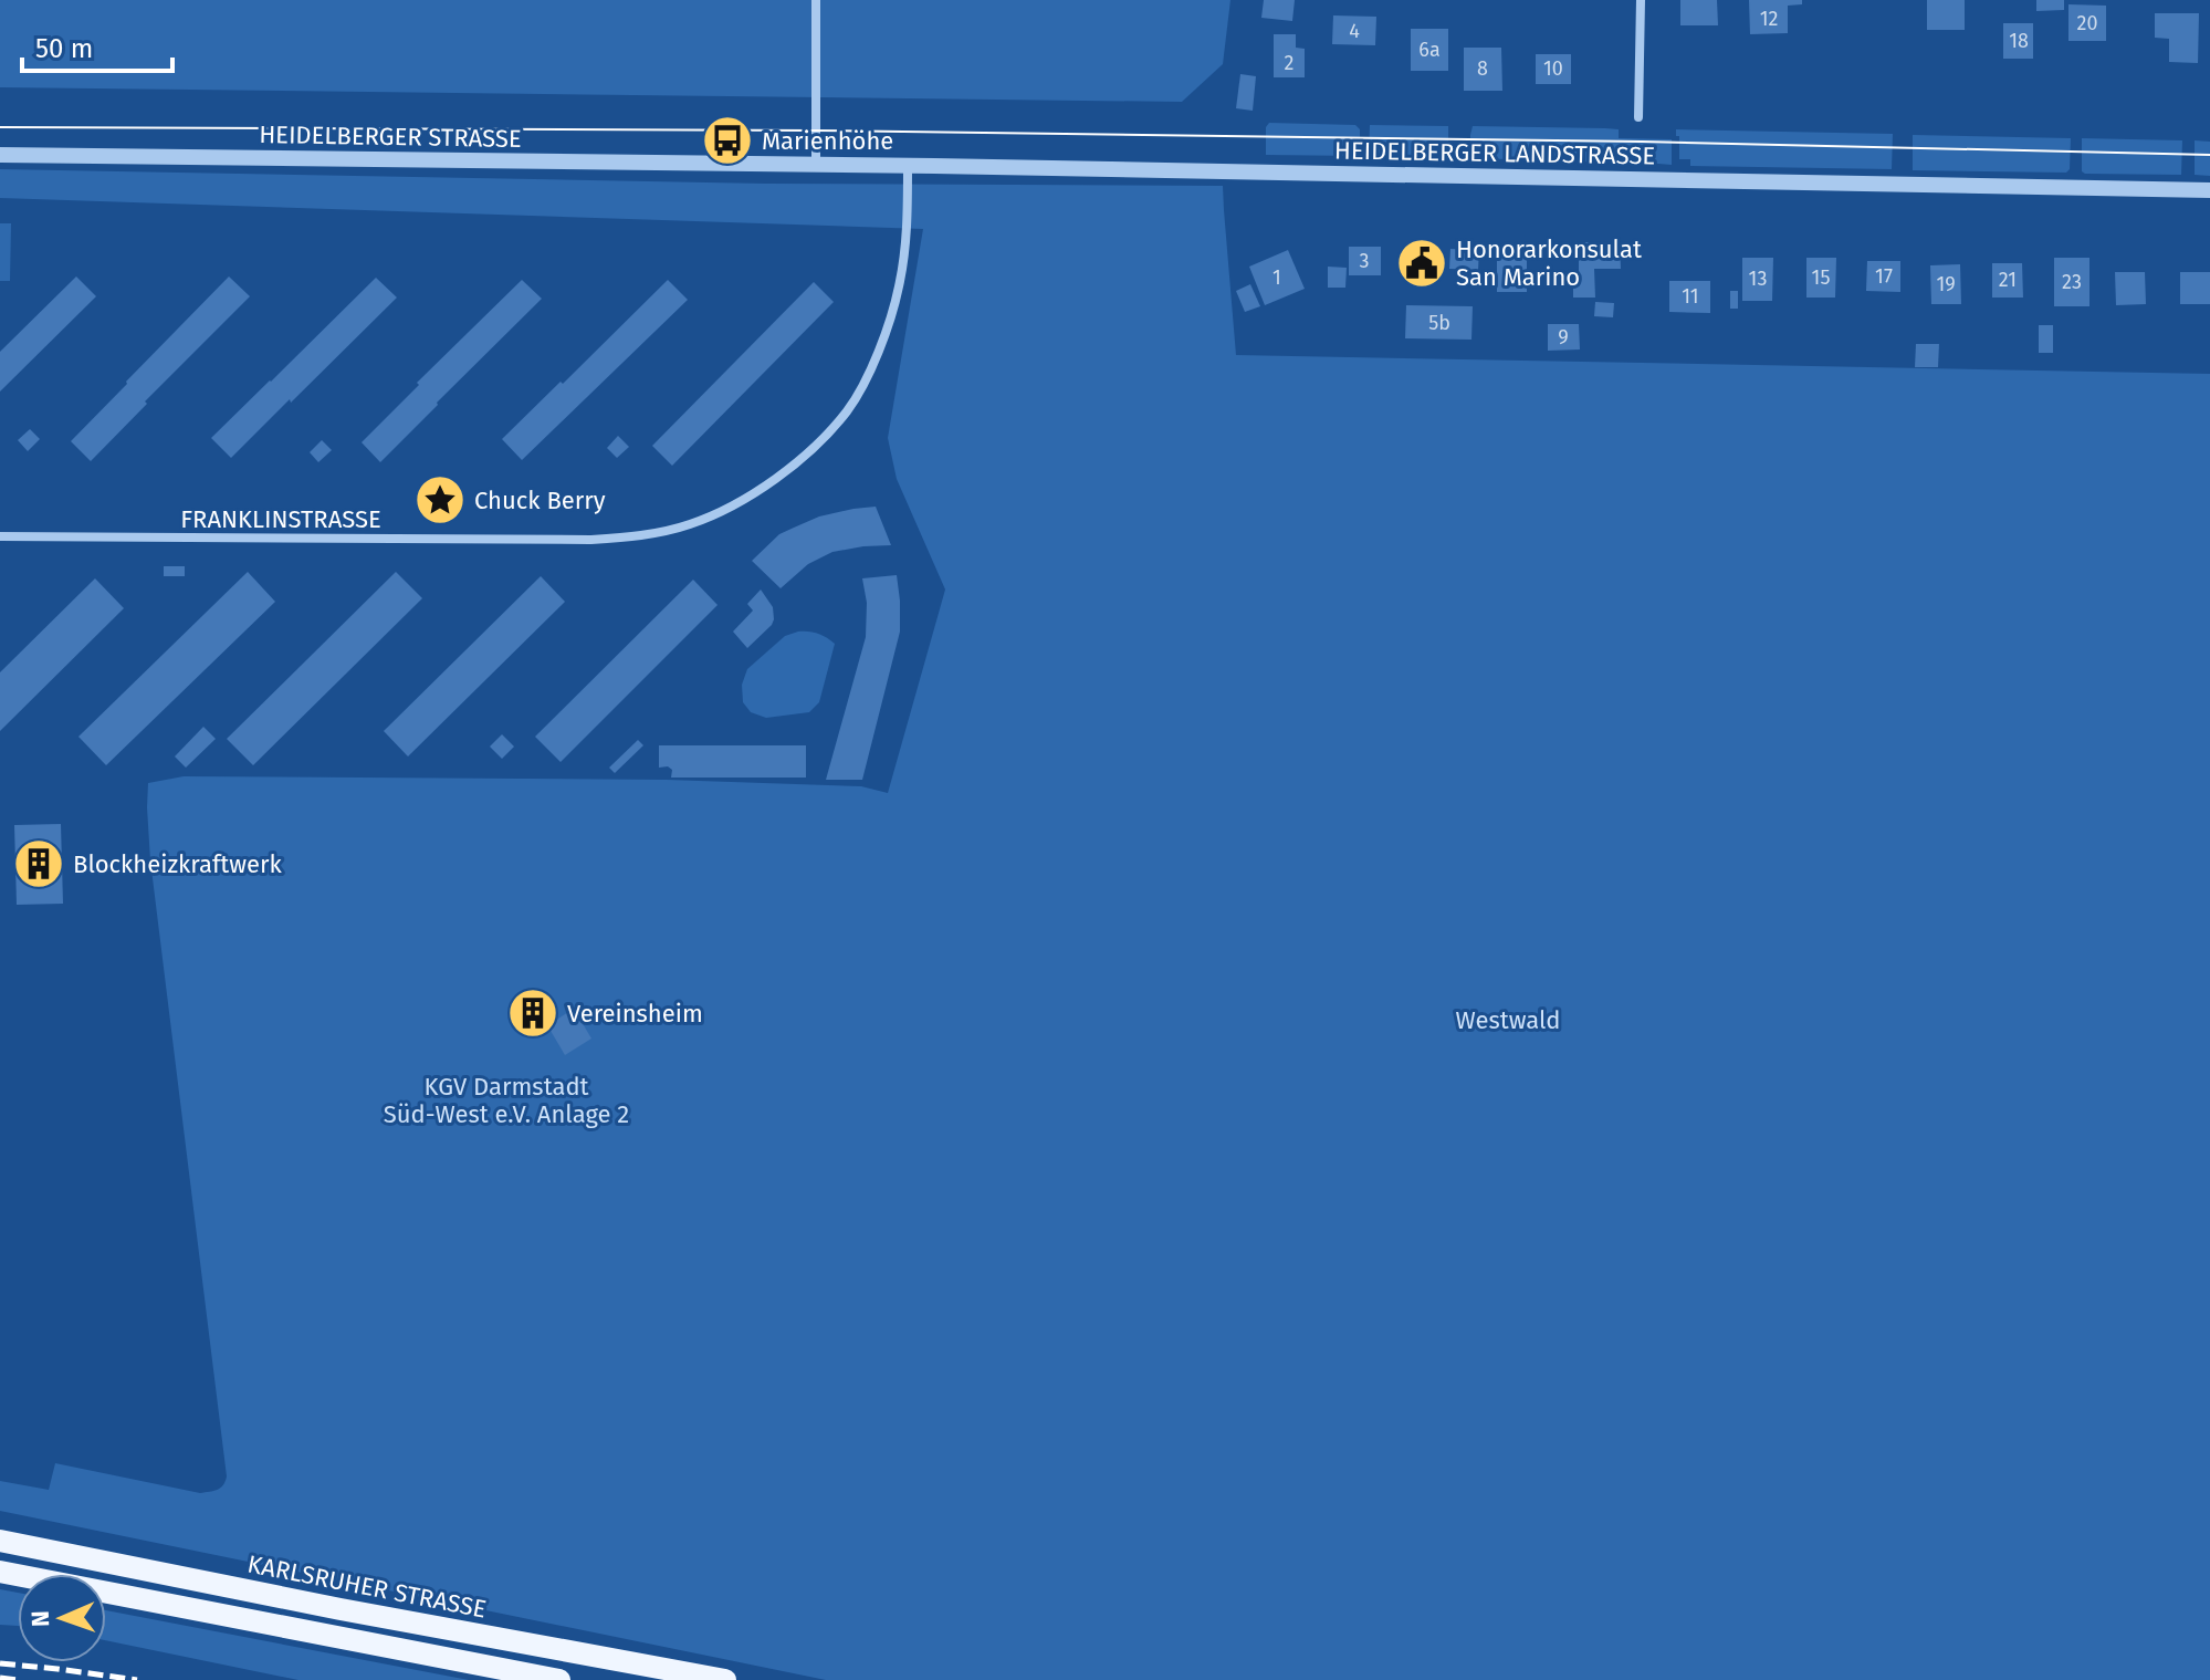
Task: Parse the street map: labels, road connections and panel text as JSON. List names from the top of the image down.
{
  "streets": {
    "main road": ["KARLSRUHER STRASSE"],
    "street": ["HEIDELBERGER STRASSE", "HEIDELBERGER LANDSTRASSE", "FRANKLINSTRASSE"]
  },
  "crossings": [
    ["HEIDELBERGER STRASSE", "HEIDELBERGER LANDSTRASSE"],
    ["HEIDELBERGER LANDSTRASSE", "FRANKLINSTRASSE"]
  ],
  "parks": ["Westwald", "KGV Darmstadt Süd-West e.V. Anlage 2"],
  "places": {
    "bus stop": ["Marienhöhe"],
    "public building": ["Honorarkonsulat San Marino"],
    "place": ["Chuck Berry"],
    "building": ["Blockheizkraftwerk", "Vereinsheim"]
  },
  "house_numbers": [
    "12",
    "20",
    "4",
    "18",
    "6a",
    "2",
    "8",
    "10",
    "3",
    "17",
    "1",
    "15",
    "13",
    "21",
    "23",
    "19",
    "11",
    "5b",
    "9"
  ],
  "scale_bar": "50 m",
  "north": "left"
}
